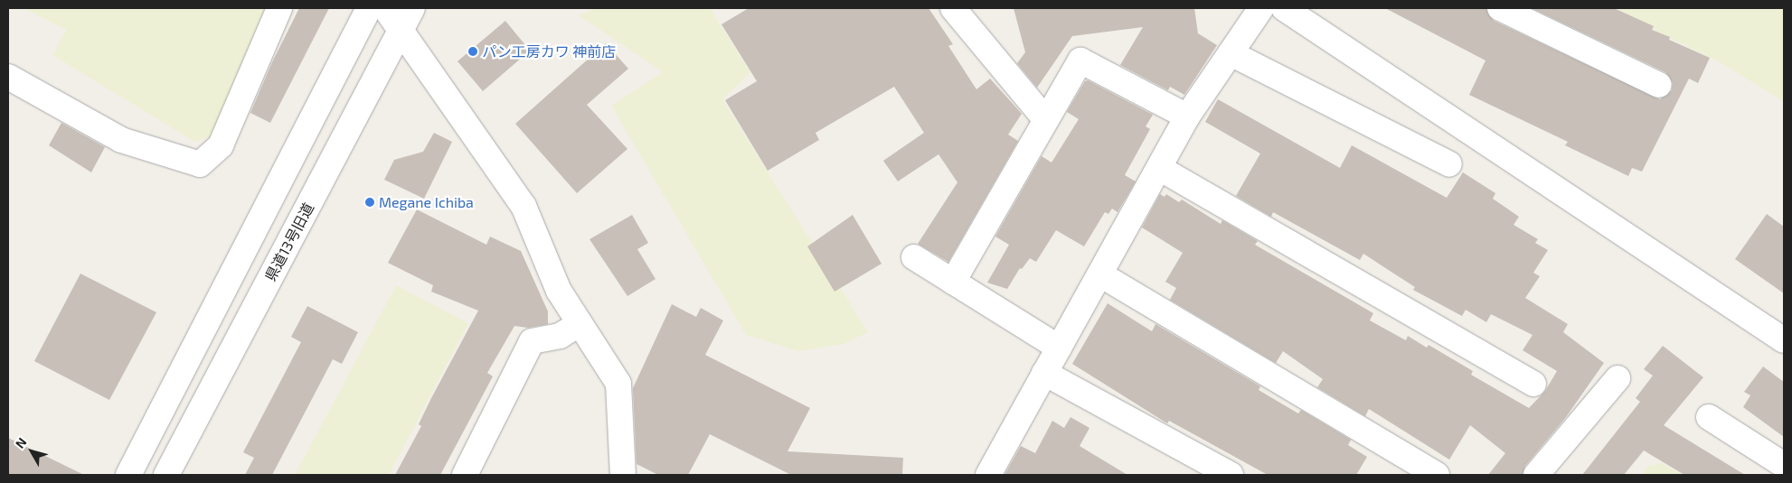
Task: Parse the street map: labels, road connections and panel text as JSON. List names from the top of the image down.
{
  "streets": {
    "street": ["県道13号旧道"]
  },
  "places": ["パン工房カワ 神前店", "Megane Ichiba"],
  "north": "top left"
}
